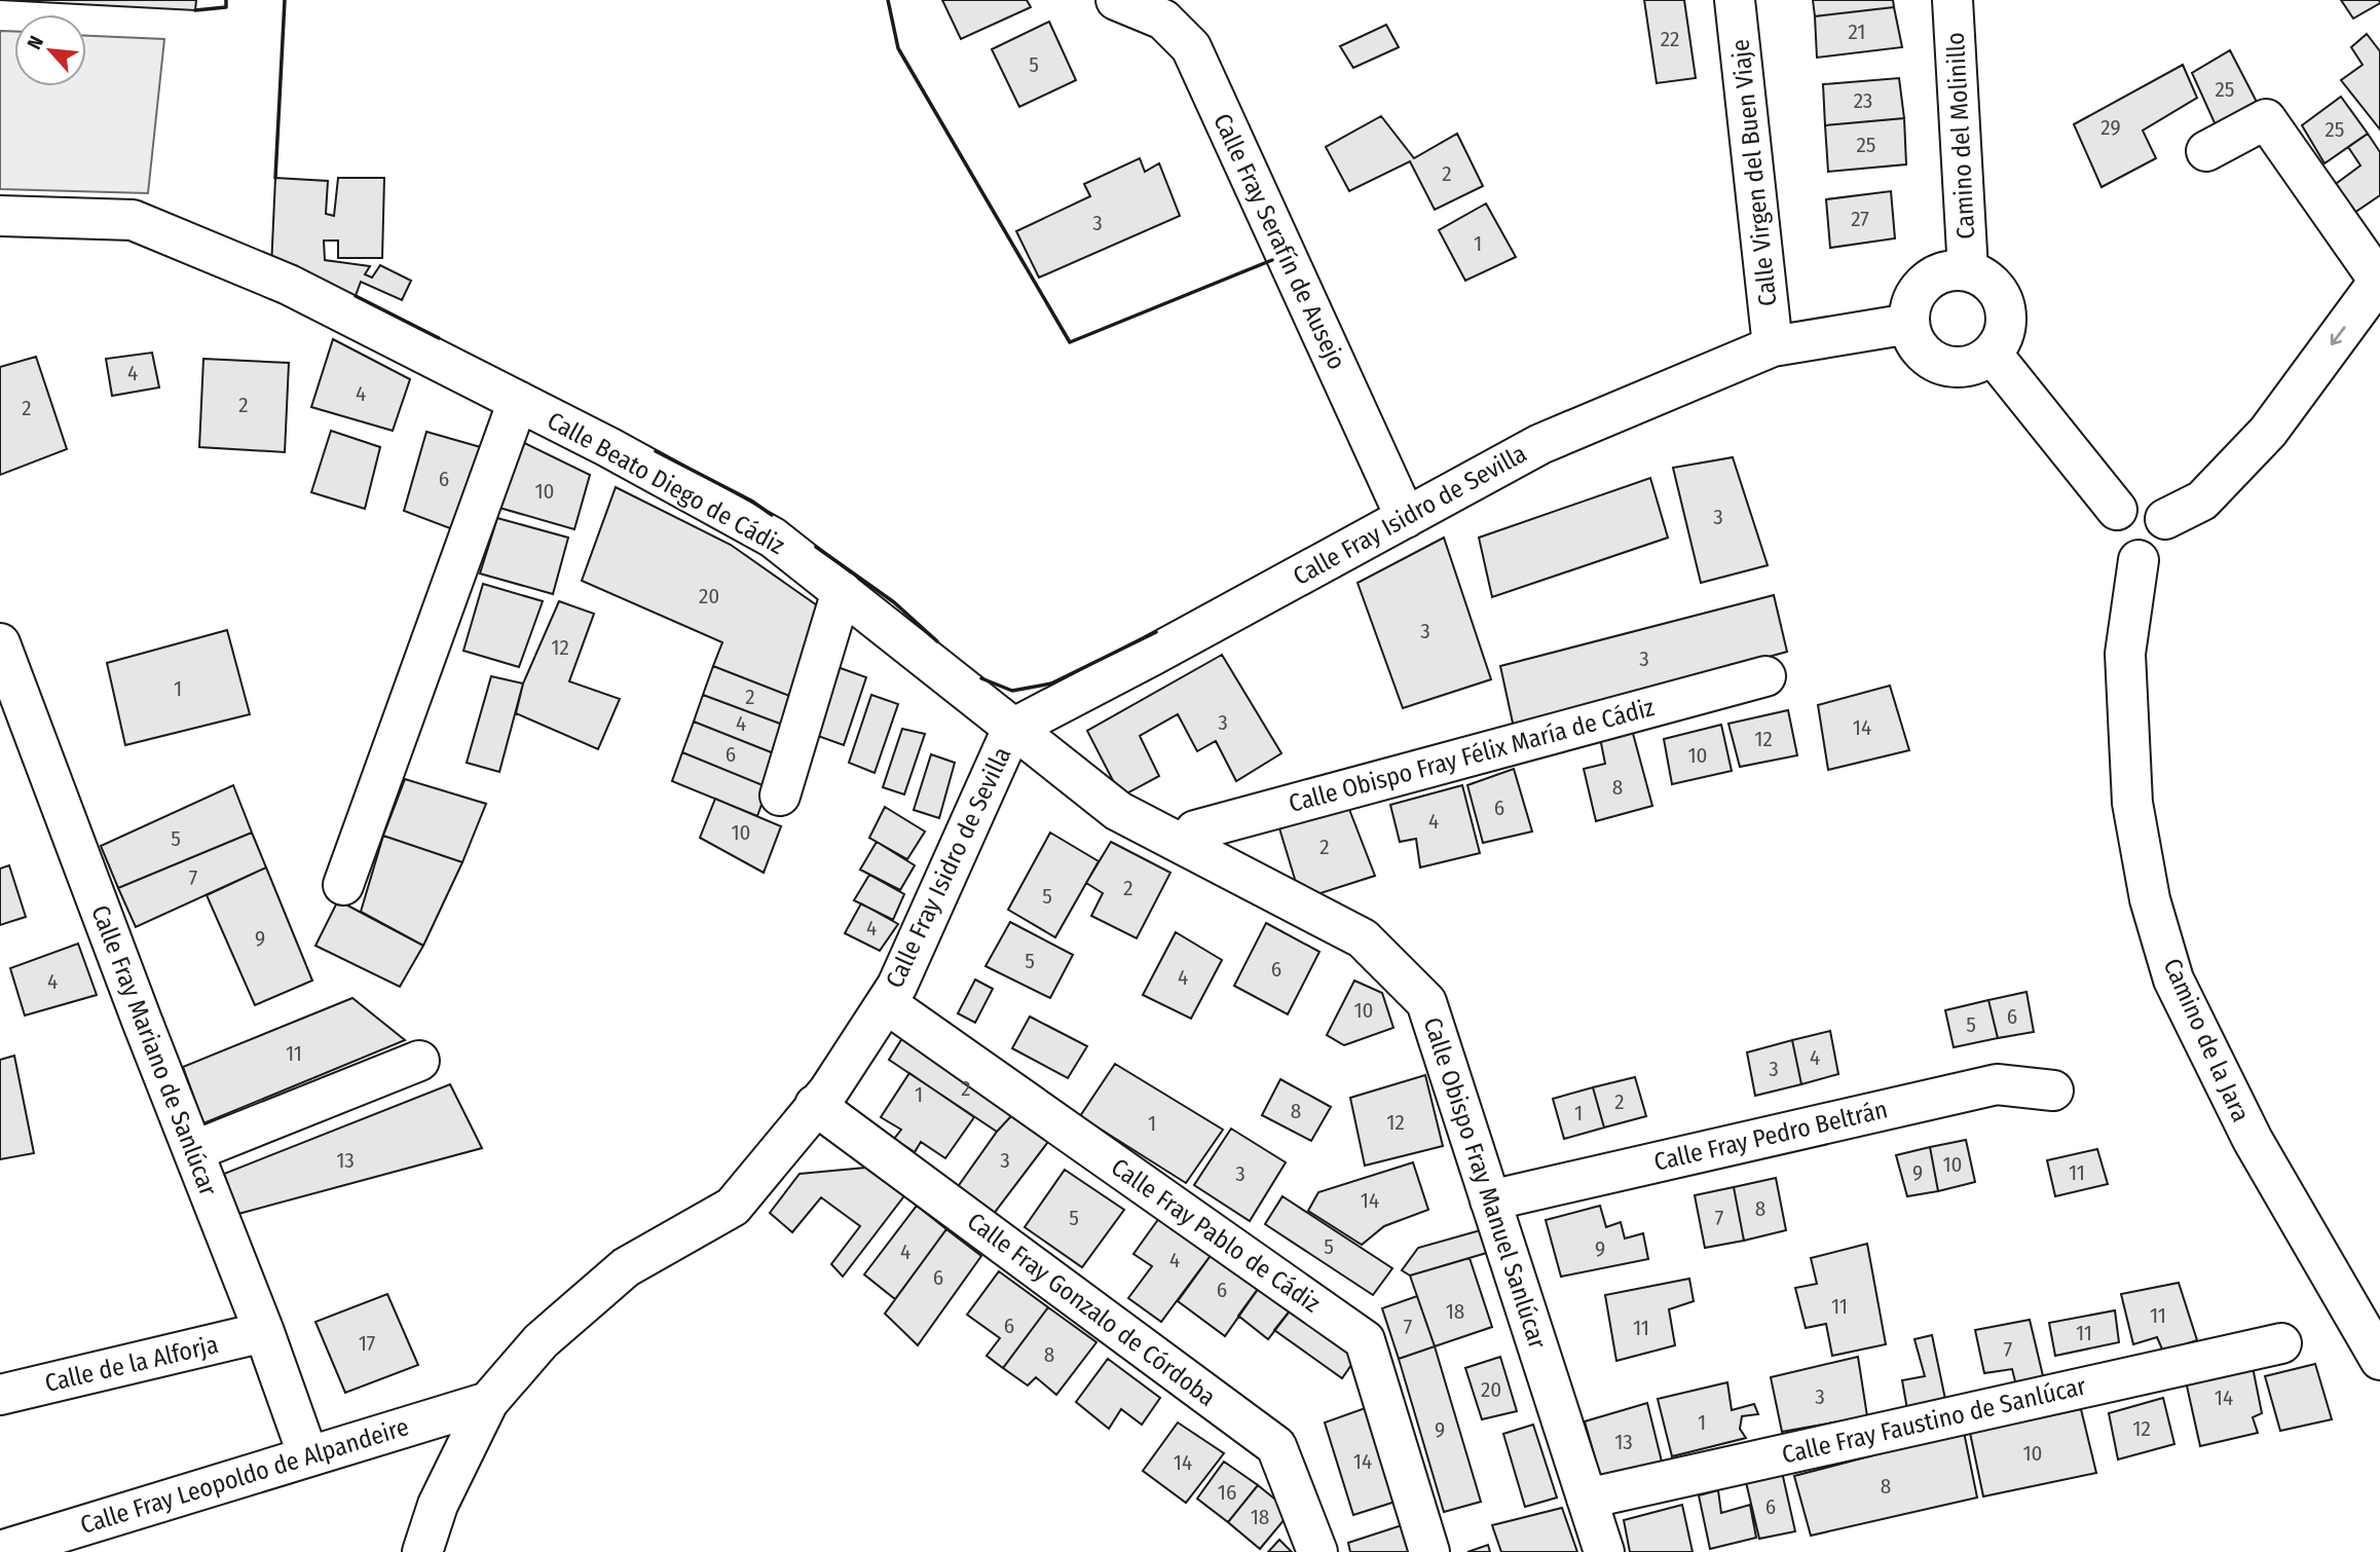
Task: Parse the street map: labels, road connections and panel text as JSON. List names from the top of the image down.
{
  "streets": {
    "street": [
      "Camino del Molinillo",
      "Calle Virgen del Buen Viaje",
      "Calle Fray Serafín de Ausejo",
      "Calle Beato Diego de Cádiz",
      "Calle Fray Isidro de Sevilla",
      "Calle Obispo Fray Félix María de Cádiz",
      "Camino de la Jara",
      "Calle Fray Mariano de Sanlúcar",
      "Calle Fray Pedro Beltrán",
      "Calle Obispo Fray Manuel Sanlúcar",
      "Calle Fray Pablo de Cádiz",
      "Calle Fray Gonzalo de Córdoba",
      "Calle de la Alforja",
      "Calle Fray Faustino de Sanlúcar",
      "Calle Fray Leopoldo de Alpandeire"
    ]
  },
  "crossings": [
    ["Camino del Molinillo", "Calle Fray Isidro de Sevilla"],
    ["Calle Virgen del Buen Viaje", "Calle Fray Isidro de Sevilla"],
    ["Calle Fray Serafín de Ausejo", "Calle Fray Isidro de Sevilla"],
    ["Calle Beato Diego de Cádiz", "Calle Fray Isidro de Sevilla"],
    ["Calle Beato Diego de Cádiz", "Calle Obispo Fray Manuel Sanlúcar"],
    ["Calle Fray Isidro de Sevilla", "Calle Obispo Fray Manuel Sanlúcar"],
    ["Calle Fray Isidro de Sevilla", "Calle Fray Pablo de Cádiz"],
    ["Calle Fray Isidro de Sevilla", "Calle Fray Gonzalo de Córdoba"],
    ["Calle Fray Isidro de Sevilla", "Calle Fray Leopoldo de Alpandeire"],
    ["Calle Obispo Fray Félix María de Cádiz", "Calle Obispo Fray Manuel Sanlúcar"],
    ["Calle Fray Mariano de Sanlúcar", "Calle de la Alforja"],
    ["Calle Fray Mariano de Sanlúcar", "Calle Fray Leopoldo de Alpandeire"],
    ["Calle Fray Pedro Beltrán", "Calle Obispo Fray Manuel Sanlúcar"],
    ["Calle Obispo Fray Manuel Sanlúcar", "Calle Fray Faustino de Sanlúcar"]
  ],
  "house_numbers": [
    "21",
    "22",
    "5",
    "25",
    "23",
    "29",
    "25",
    "25",
    "2",
    "27",
    "3",
    "1",
    "4",
    "4",
    "2",
    "2",
    "6",
    "10",
    "3",
    "20",
    "3",
    "12",
    "3",
    "1",
    "2",
    "3",
    "4",
    "14",
    "12",
    "6",
    "10",
    "8",
    "6",
    "4",
    "10",
    "5",
    "2",
    "7",
    "2",
    "5",
    "4",
    "9",
    "5",
    "6",
    "4",
    "4",
    "10",
    "6",
    "5",
    "11",
    "4",
    "3",
    "2",
    "1",
    "2",
    "8",
    "1",
    "12",
    "1",
    "13",
    "3",
    "10",
    "9",
    "11",
    "3",
    "14",
    "8",
    "5",
    "7",
    "5",
    "9",
    "4",
    "4",
    "6",
    "6",
    "11",
    "18",
    "11",
    "6",
    "7",
    "11",
    "11",
    "17",
    "7",
    "8",
    "20",
    "3",
    "14",
    "1",
    "12",
    "9",
    "13",
    "10",
    "14",
    "14",
    "8",
    "16",
    "6",
    "18"
  ],
  "north": "top left"
}
